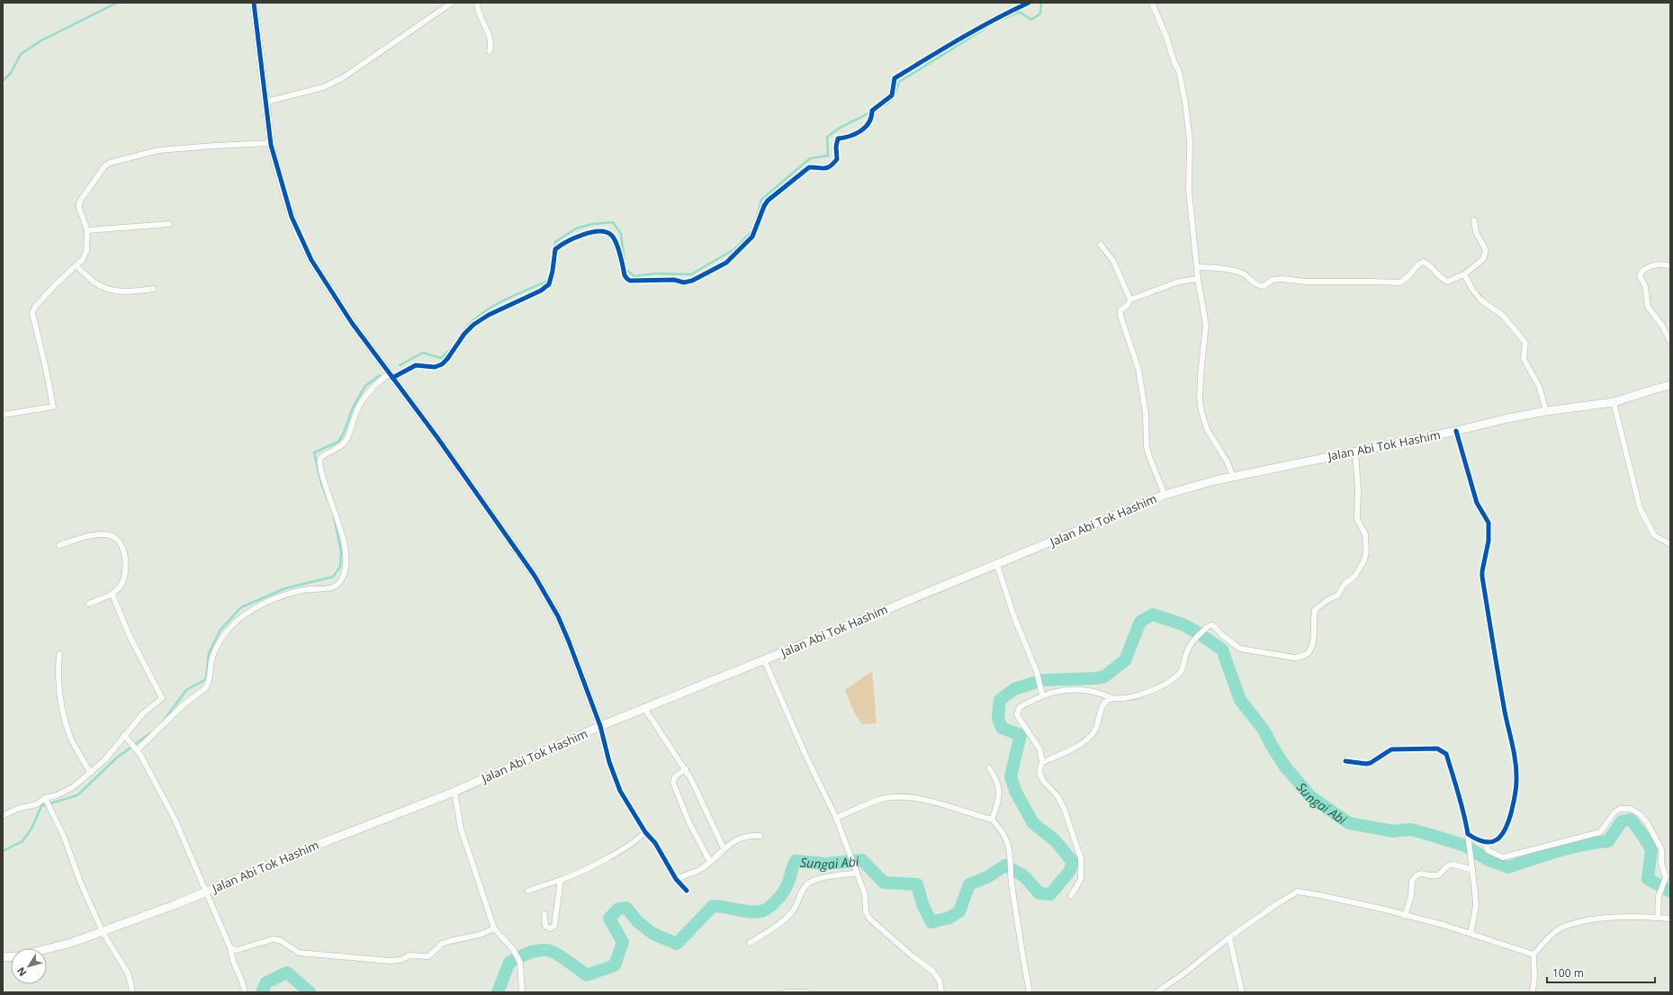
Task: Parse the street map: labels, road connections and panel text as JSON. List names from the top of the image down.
{
  "streets": {
    "main road": ["Jalan Abi Tok Hashim"]
  },
  "water": ["Sungai Abi"],
  "scale_bar": "100 m",
  "north": "bottom left"
}
